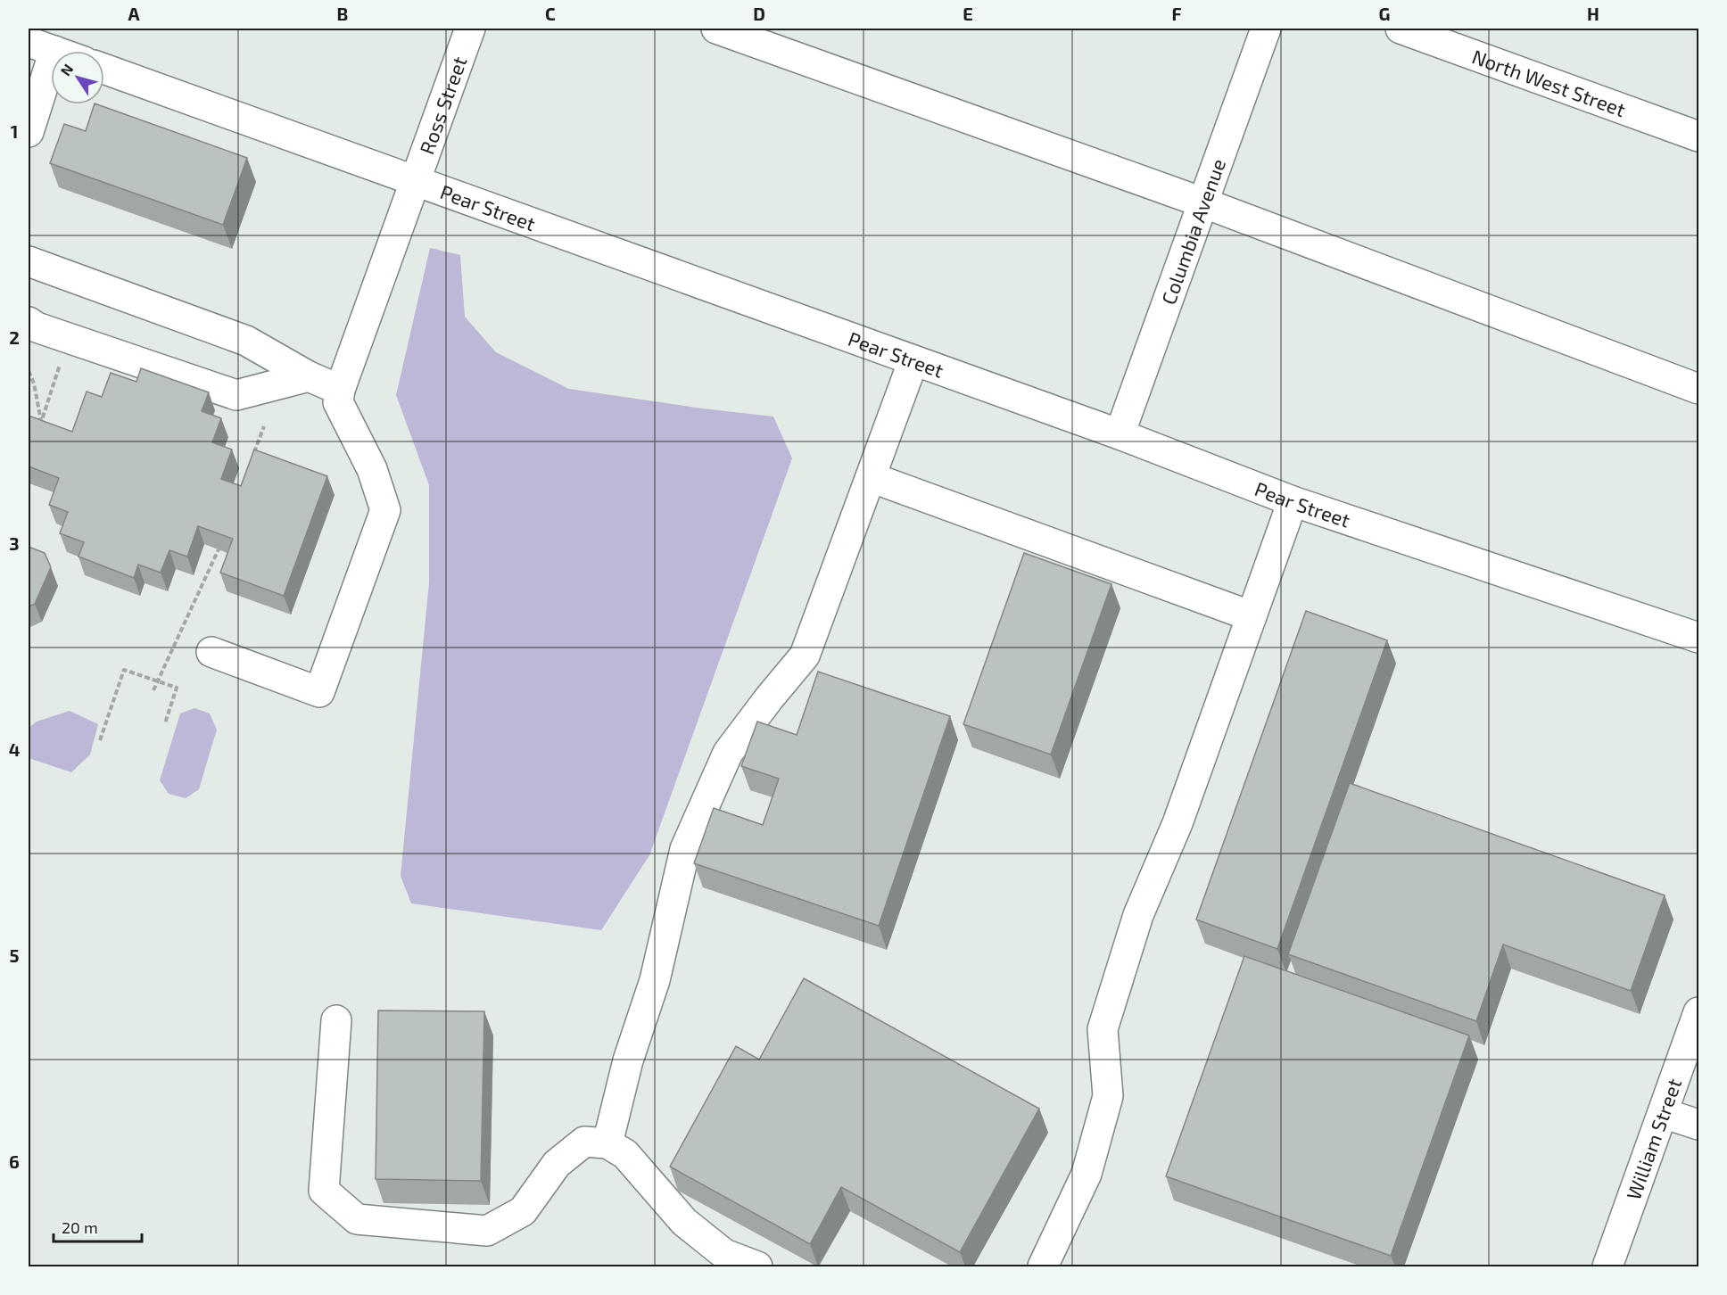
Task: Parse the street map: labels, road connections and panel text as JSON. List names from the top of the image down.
{
  "streets": {
    "street": [
      "North West Street",
      "Ross Street",
      "Pear Street",
      "Columbia Avenue",
      "William Street"
    ]
  },
  "crossings": [
    ["Ross Street", "Pear Street"],
    ["Pear Street", "Columbia Avenue"]
  ],
  "scale_bar": "20 m",
  "north": "top left",
  "grid": {
    "columns": [
      "A",
      "B",
      "C",
      "D",
      "E",
      "F",
      "G",
      "H"
    ],
    "rows": [
      "1",
      "2",
      "3",
      "4",
      "5",
      "6"
    ]
  }
}
